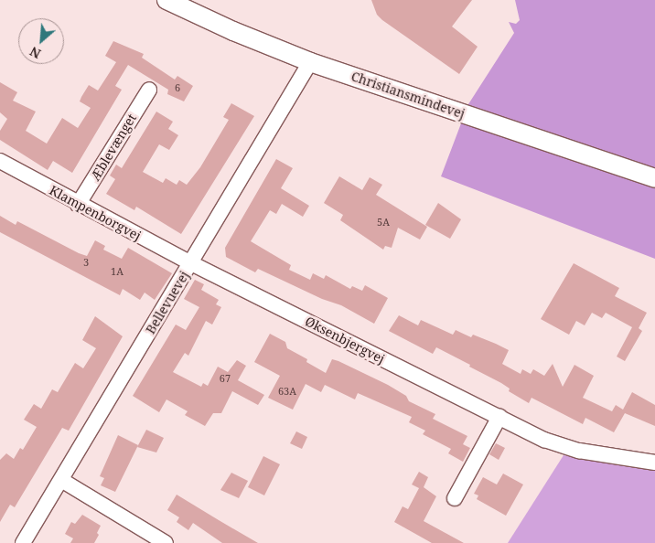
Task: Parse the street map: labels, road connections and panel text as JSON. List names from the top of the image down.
{
  "streets": {
    "street": [
      "Christiansmindevej",
      "Æblevænget",
      "Klampenborgvej",
      "Bellevuevej",
      "Øksenbjergvej"
    ]
  },
  "crossings": [
    ["Christiansmindevej", "Bellevuevej"],
    ["Æblevænget", "Klampenborgvej"],
    ["Klampenborgvej", "Bellevuevej"],
    ["Klampenborgvej", "Øksenbjergvej"],
    ["Bellevuevej", "Øksenbjergvej"]
  ],
  "house_numbers": [
    "6",
    "5A",
    "3",
    "1A",
    "67",
    "63A"
  ],
  "north": "bottom left"
}
